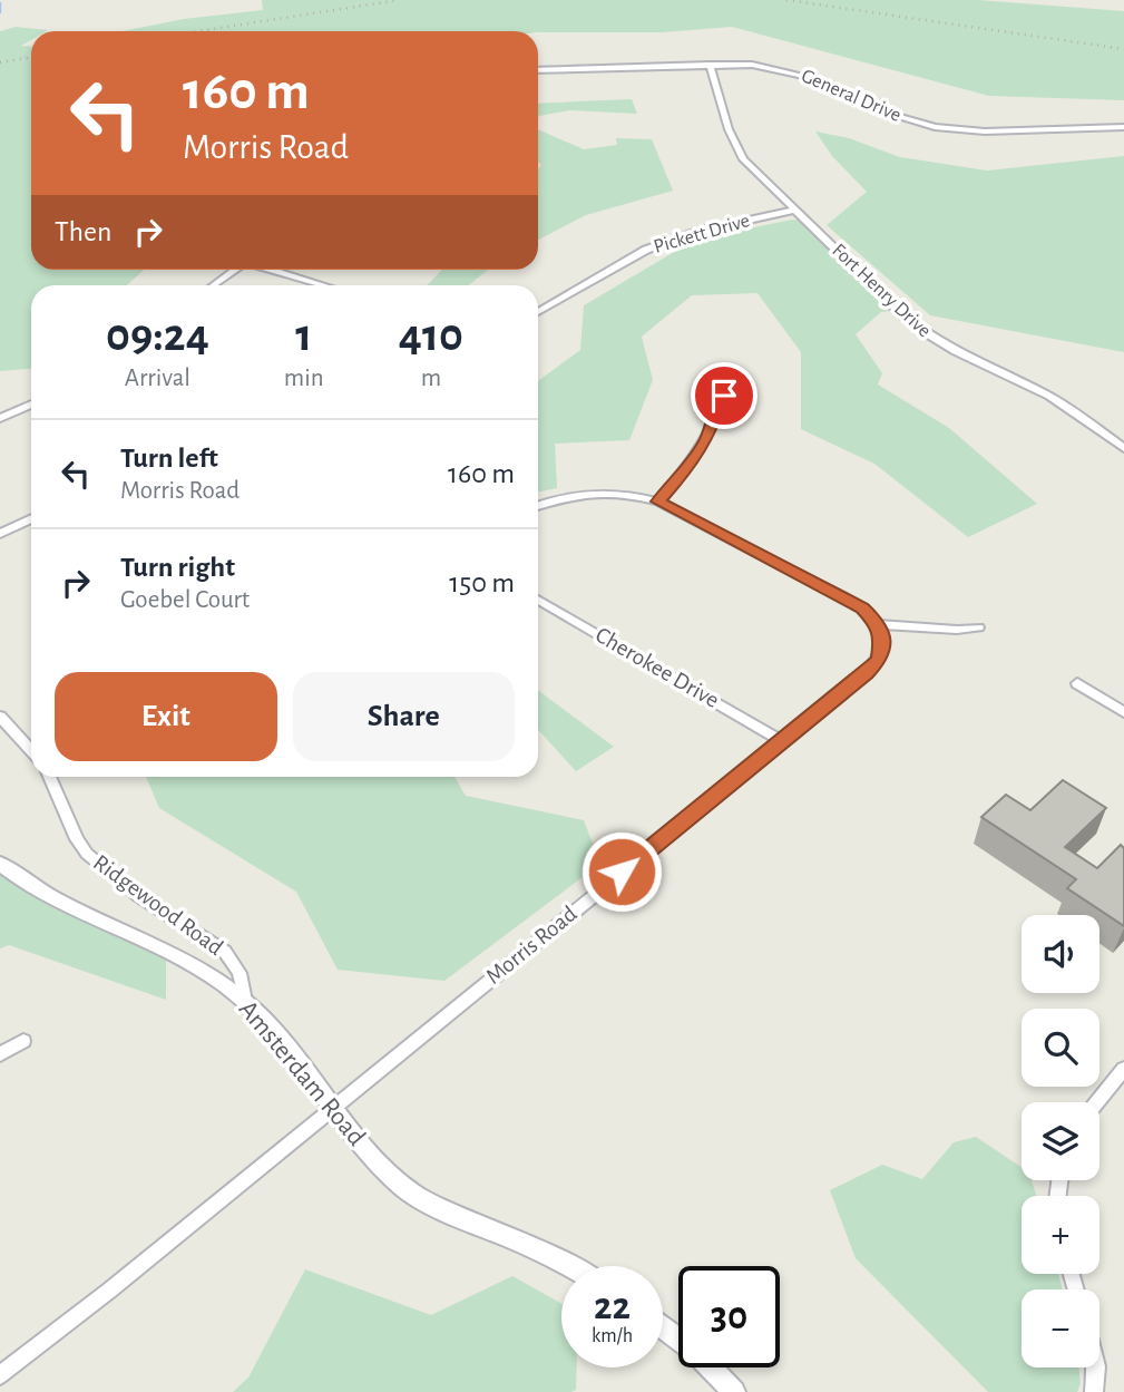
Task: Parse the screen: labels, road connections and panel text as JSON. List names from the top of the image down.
{
  "streets": {
    "street": [
      "General Drive",
      "Pickett Drive",
      "Fort Henry Drive",
      "Cherokee Drive",
      "Ridgewood Road",
      "Morris Road",
      "Amsterdam Road"
    ]
  },
  "crossings": [
    ["General Drive", "Fort Henry Drive"],
    ["Pickett Drive", "Fort Henry Drive"],
    ["Cherokee Drive", "Morris Road"],
    ["Ridgewood Road", "Amsterdam Road"],
    ["Morris Road", "Amsterdam Road"]
  ],
  "page": {
    "turn": ["160 m", "Morris Road"],
    "then": "Then",
    "eta": [
      "09:24",
      "Arrival",
      "1",
      "min",
      "410",
      "m"
    ],
    "list": [
      {
        "name": "Turn left",
        "note": "Morris Road",
        "value": "160 m"
      },
      {
        "name": "Turn right",
        "note": "Goebel Court",
        "value": "150 m"
      }
    ],
    "buttons": ["Exit", "Share"],
    "map_buttons": ["+", "−"],
    "speed": "22 km/h",
    "limit": "30"
  }
}
